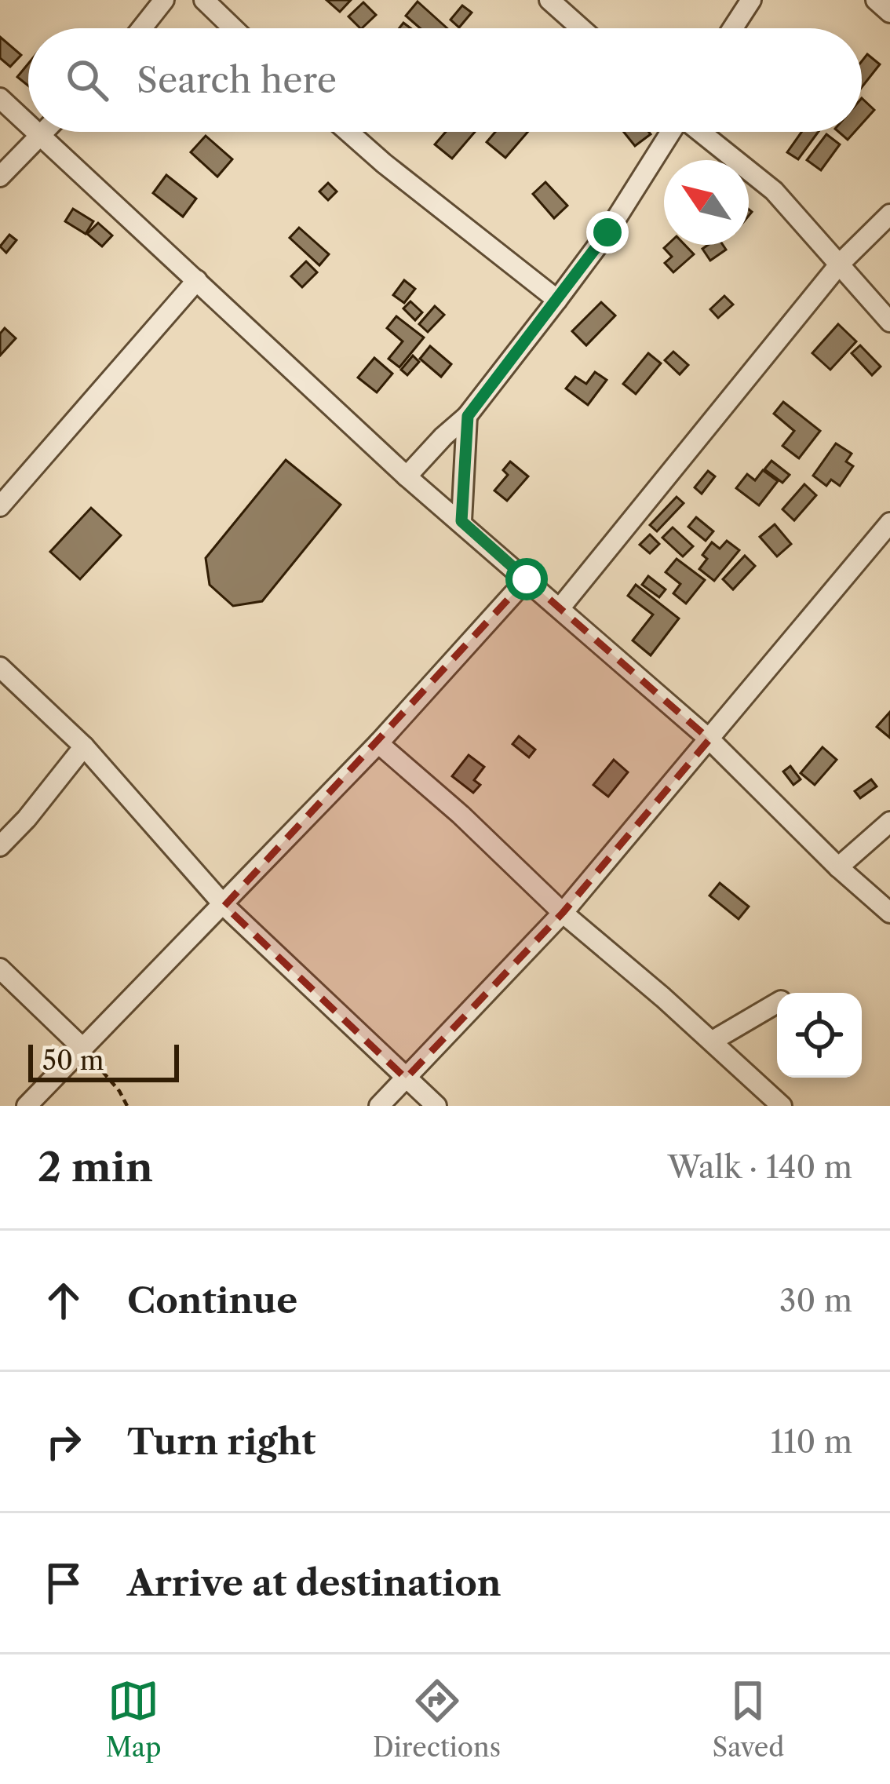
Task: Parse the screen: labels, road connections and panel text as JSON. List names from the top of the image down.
{
  "scale_bar": "50 m",
  "north": "top left",
  "page": {
    "search": "Search here",
    "scale": "50 m",
    "heading": ["2 min", "Walk · 140 m"],
    "list": [
      ["Continue", "30 m"],
      ["Turn right", "110 m"],
      "Arrive at destination"
    ],
    "nav": ["Map", "Directions", "Saved"]
  }
}
